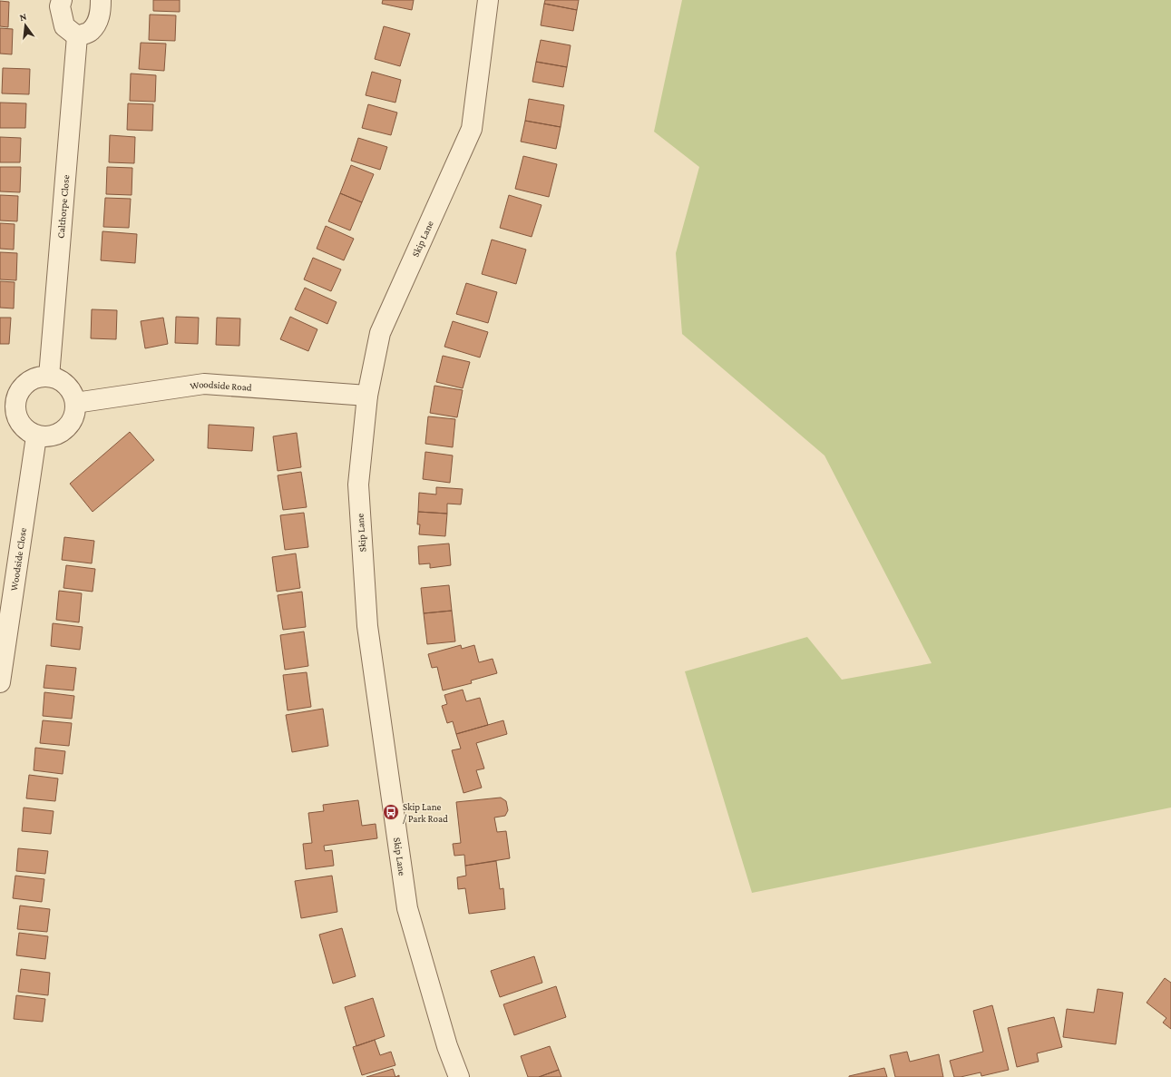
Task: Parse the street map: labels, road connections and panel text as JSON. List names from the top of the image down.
{
  "streets": {
    "street": [
      "Calthorpe Close",
      "Skip Lane",
      "Woodside Road",
      "Woodside Close"
    ]
  },
  "crossings": [
    ["Calthorpe Close", "Woodside Road"],
    ["Calthorpe Close", "Woodside Close"],
    ["Skip Lane", "Woodside Road"],
    ["Woodside Road", "Woodside Close"]
  ],
  "places": {
    "bus stop": ["Skip Lane / Park Road"]
  },
  "north": "top"
}
